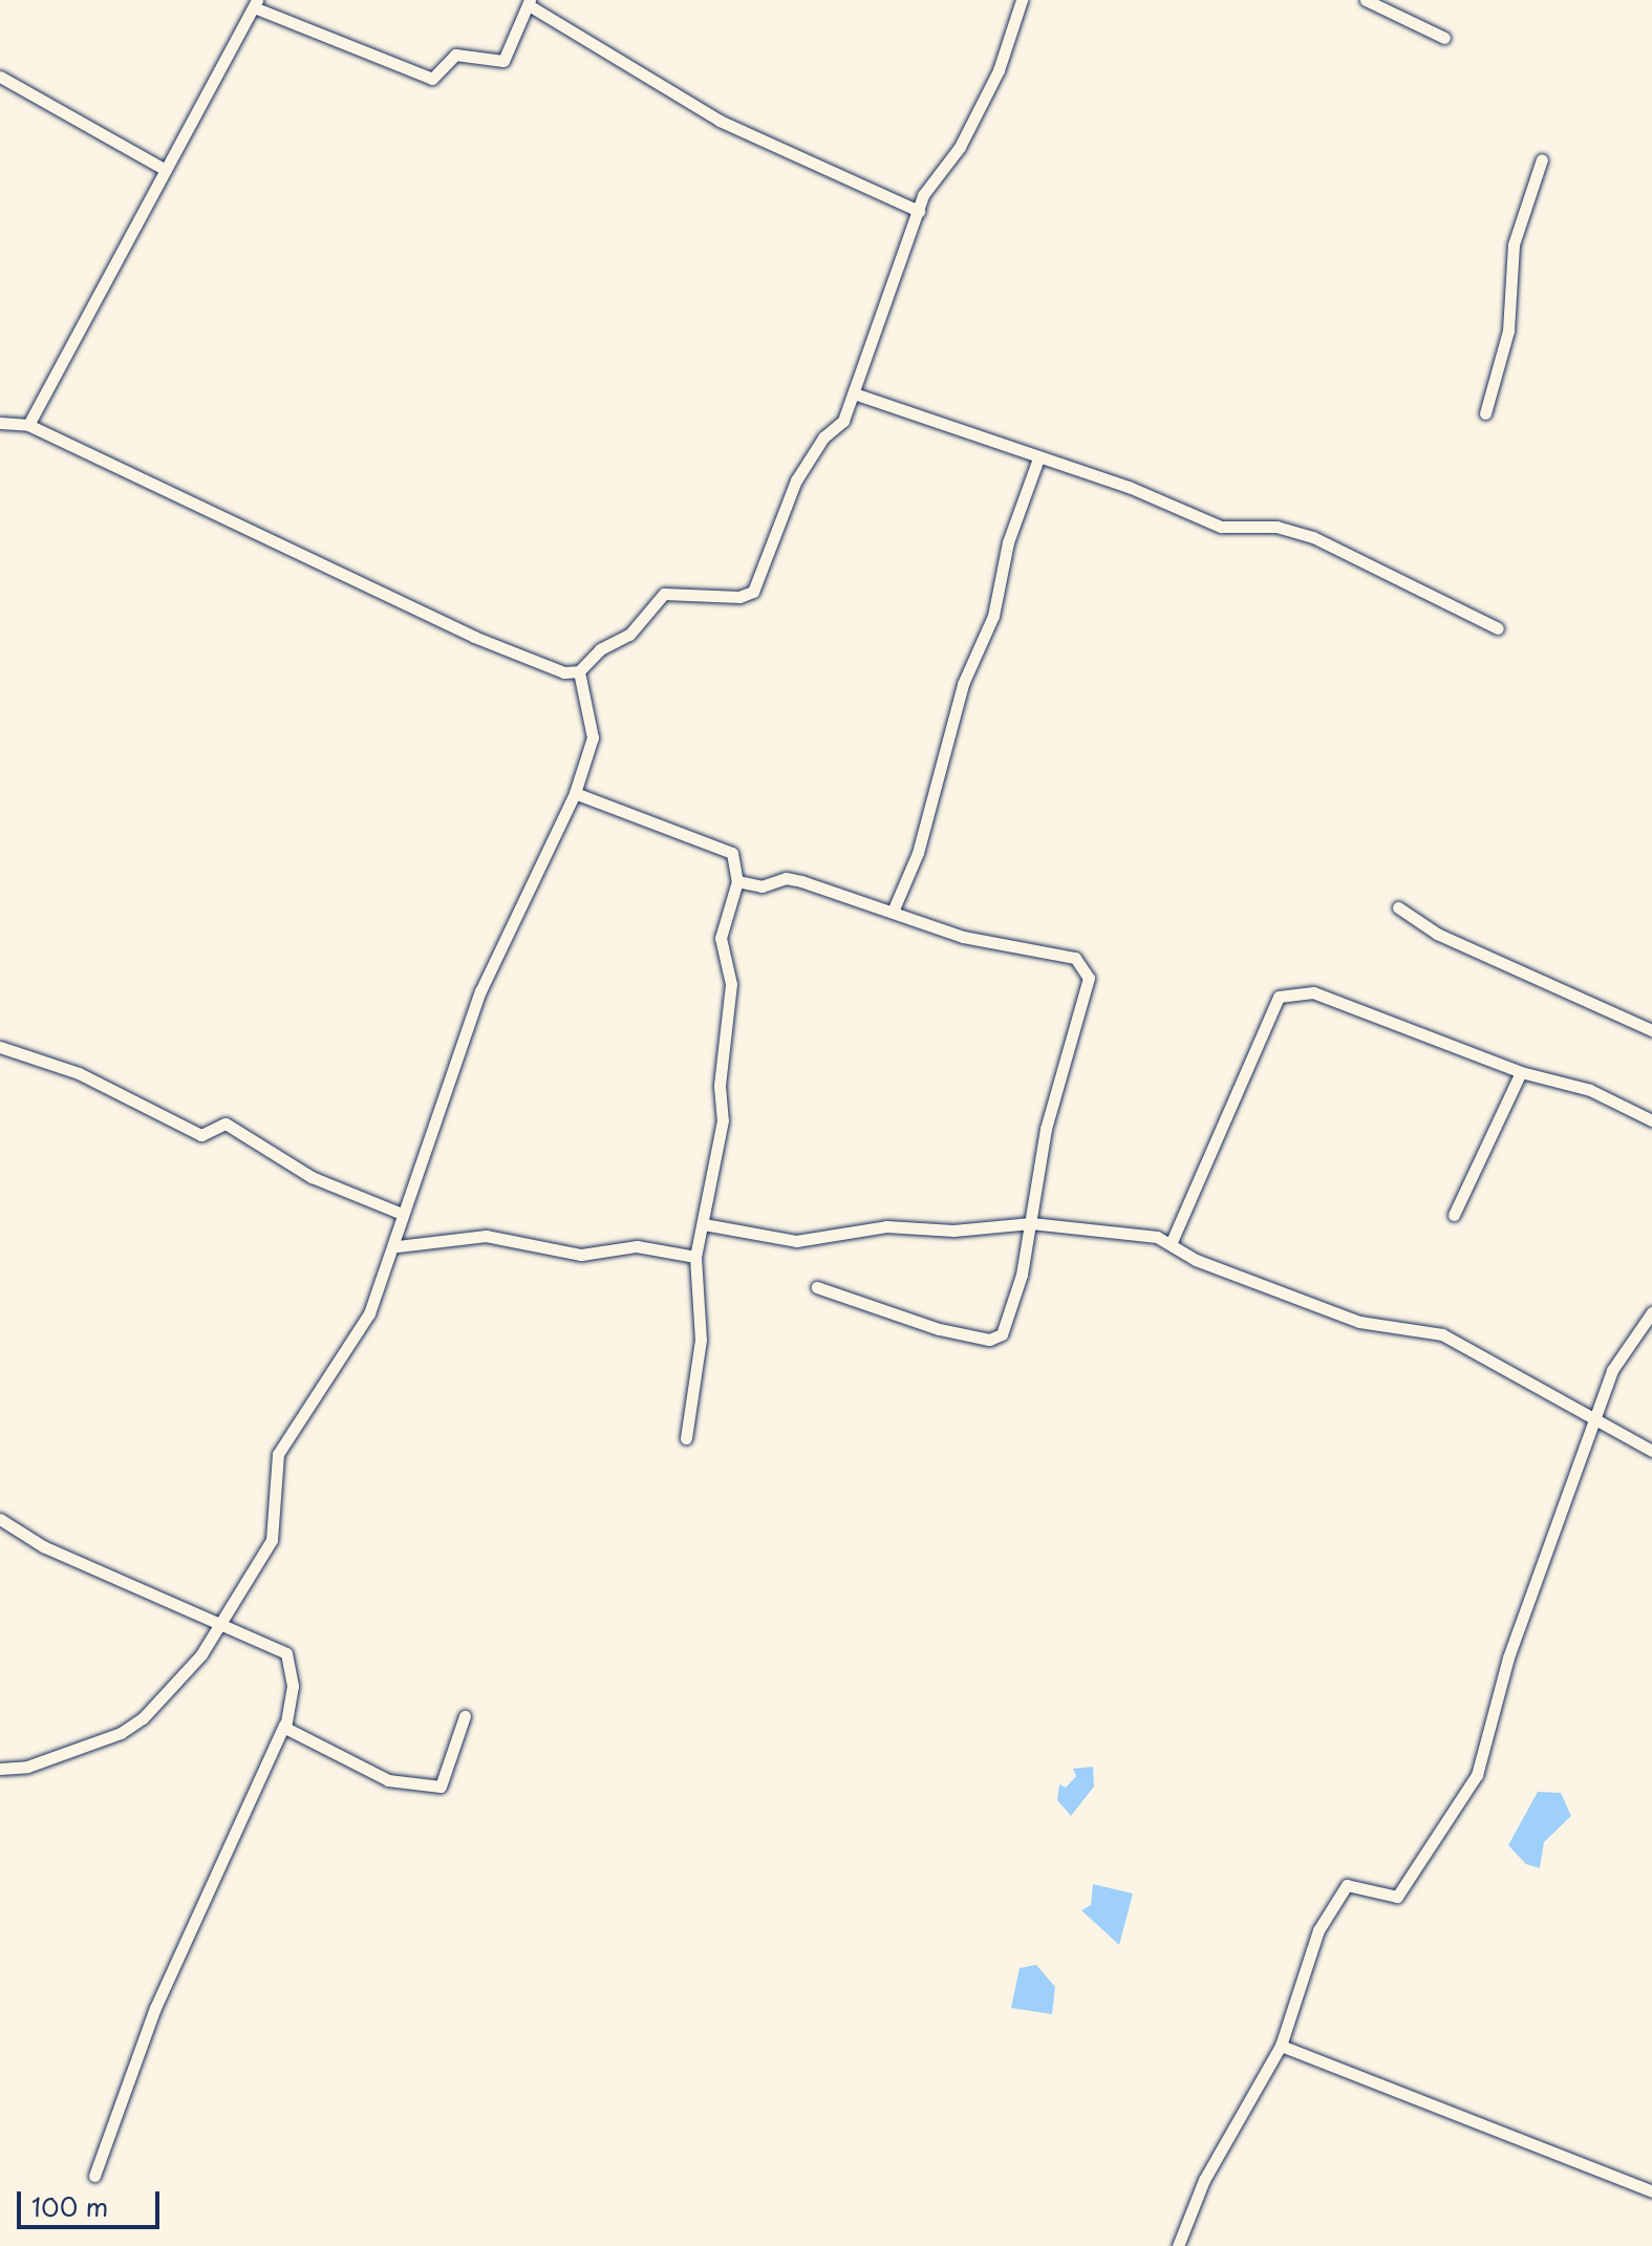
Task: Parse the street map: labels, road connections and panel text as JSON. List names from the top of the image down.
{
  "scale_bar": "100 m"
}
